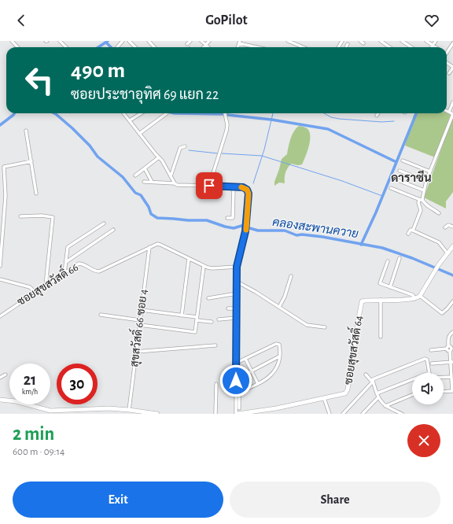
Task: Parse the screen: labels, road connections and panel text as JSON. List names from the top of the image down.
{
  "streets": {
    "street": ["ซอยสุขสวัสดิ์ 66", "สุขสวัสดิ์ 66 ซอย 4", "ซอยสุขสวัสดิ์ 64"]
  },
  "crossings": [
    ["ซอยสุขสวัสดิ์ 66", "สุขสวัสดิ์ 66 ซอย 4"]
  ],
  "districts": ["ดาราซีน"],
  "water": ["คลองสะพานควาย"],
  "page": {
    "header": "GoPilot",
    "turn": ["490 m", "ซอยประชาอุทิศ 69 แยก 22"],
    "speed": "21 km/h",
    "limit": "30",
    "heading": ["2 min", "600 m · 09:14"],
    "buttons": ["Exit", "Share"]
  }
}
